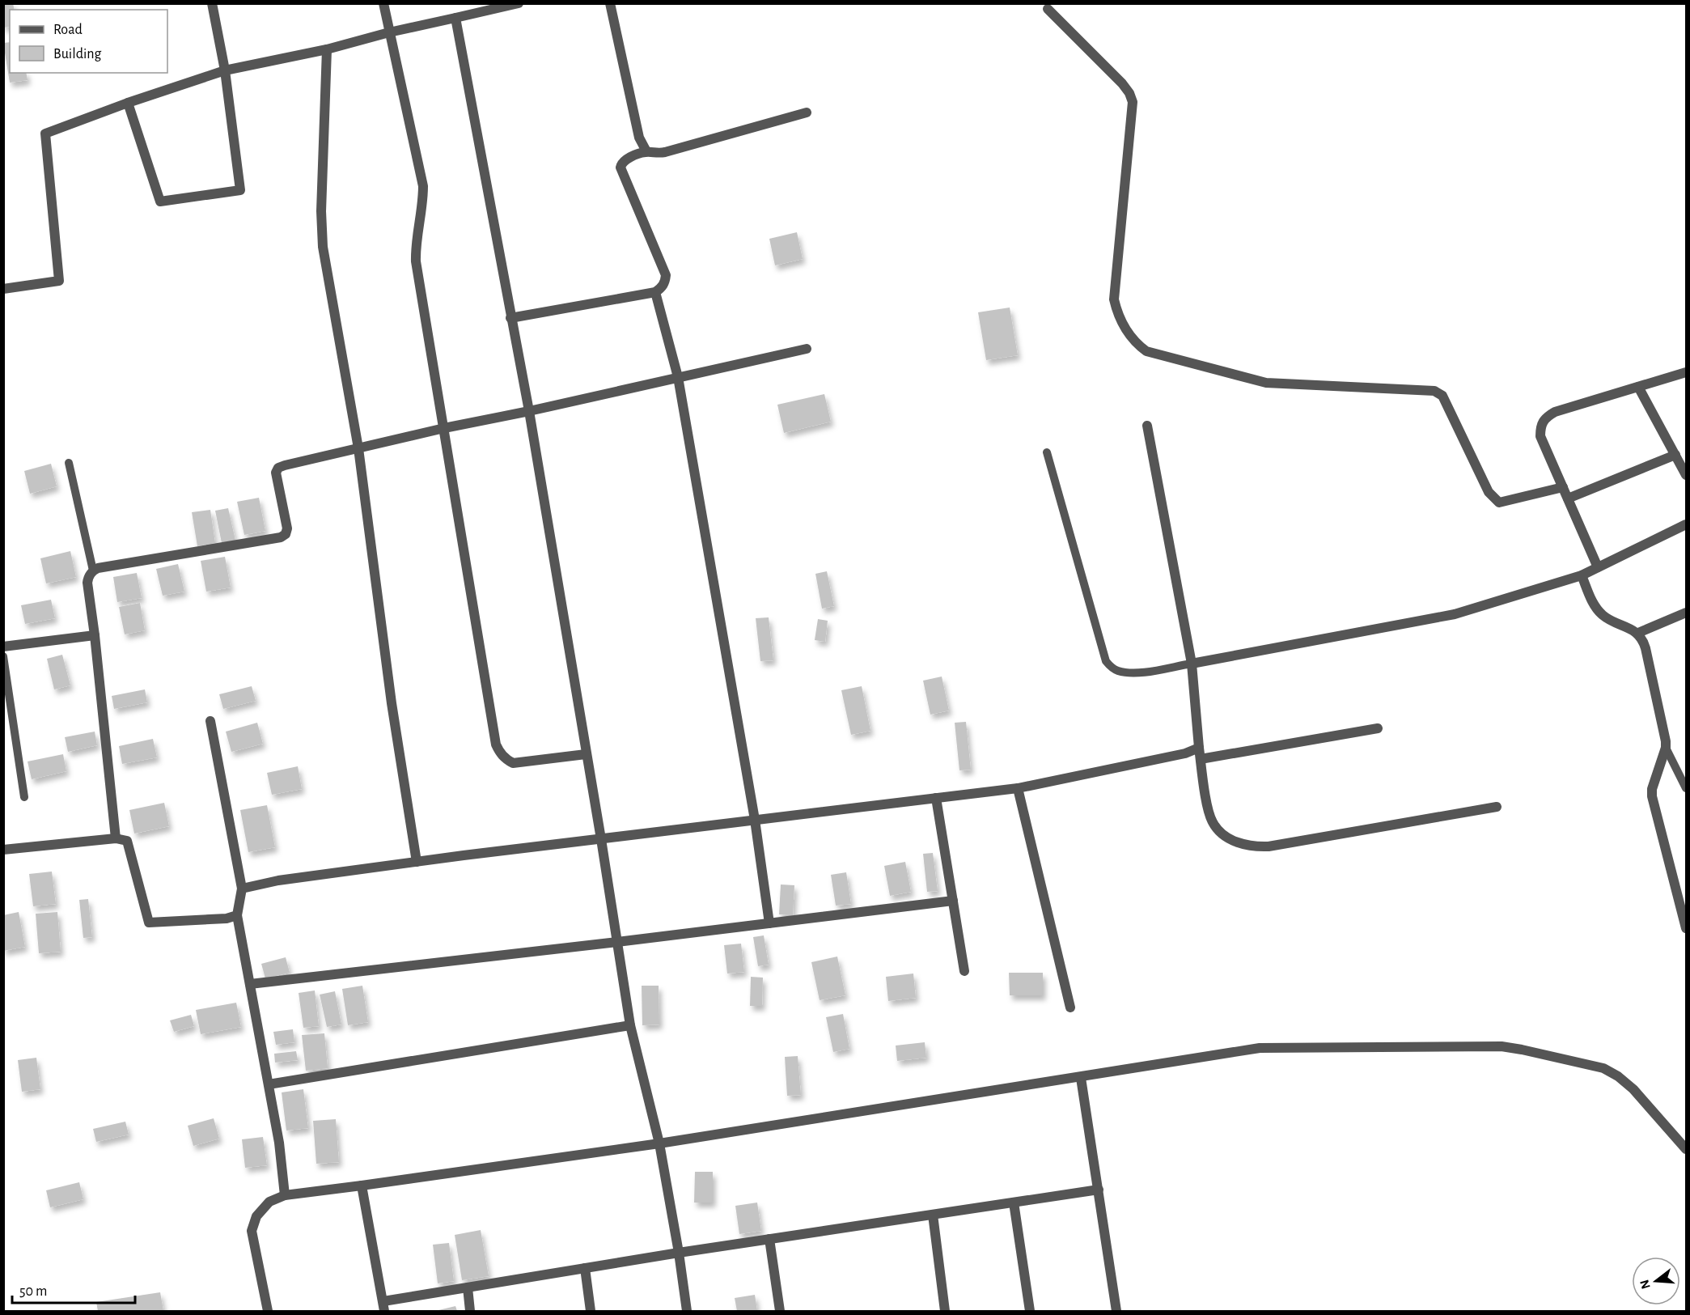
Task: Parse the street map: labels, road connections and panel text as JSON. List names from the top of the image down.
{
  "legend": ["Road", "Building"],
  "scale_bar": "50 m",
  "north": "left"
}
